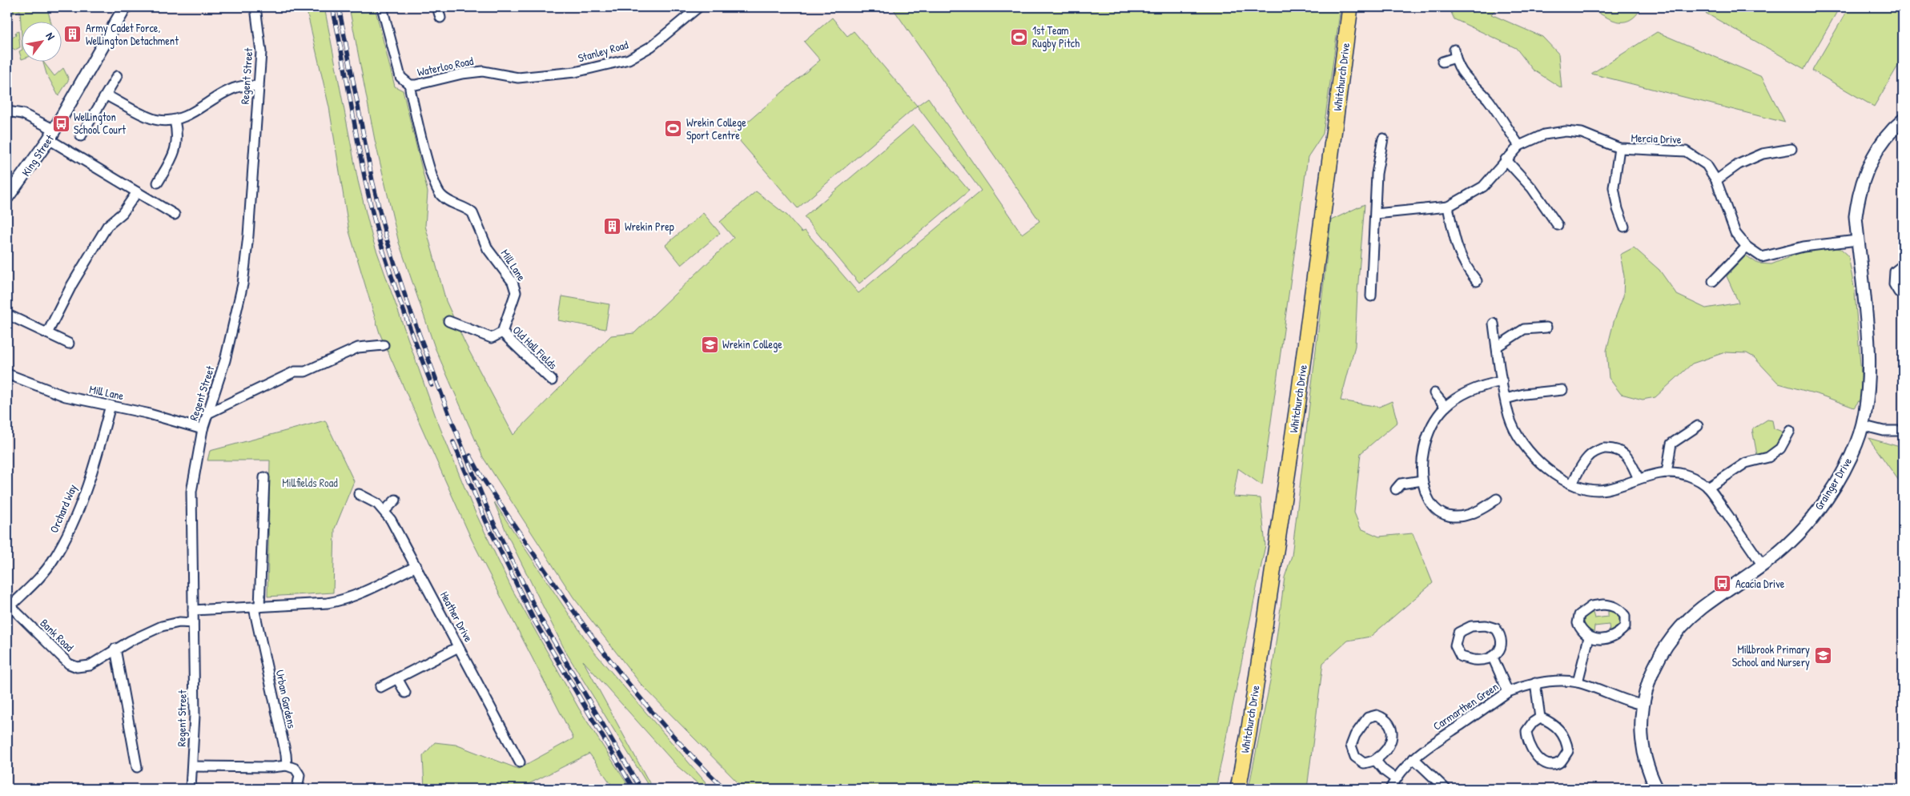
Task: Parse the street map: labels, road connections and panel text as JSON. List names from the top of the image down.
{
  "streets": {
    "main road": ["Whitchurch Drive"],
    "street": [
      "Stanley Road",
      "Waterloo Road",
      "Regent Street",
      "Mercia Drive",
      "King Street",
      "Mill Lane",
      "Old Hall Fields",
      "Grainger Drive",
      "Orchard Way",
      "Heather Drive",
      "Bank Road",
      "Urban Gardens",
      "Carmarthen Green"
    ]
  },
  "crossings": [
    ["Stanley Road", "Waterloo Road"],
    ["Waterloo Road", "Mill Lane"],
    ["Regent Street", "Mill Lane"],
    ["Regent Street", "Bank Road"],
    ["Mercia Drive", "Grainger Drive"],
    ["Mill Lane", "Old Hall Fields"],
    ["Mill Lane", "Orchard Way"],
    ["Grainger Drive", "Carmarthen Green"],
    ["Orchard Way", "Bank Road"]
  ],
  "parks": ["Millfields Road"],
  "places": {
    "building": ["Army Cadet Force, Wellington Detachment", "Wrekin Prep"],
    "sports": ["1st Team Rugby Pitch", "Wrekin College Sport Centre"],
    "bus stop": ["Wellington School Court", "Acacia Drive"],
    "school or university": ["Wrekin College", "Millbrook Primary School and Nursery"]
  },
  "north": "top right"
}
